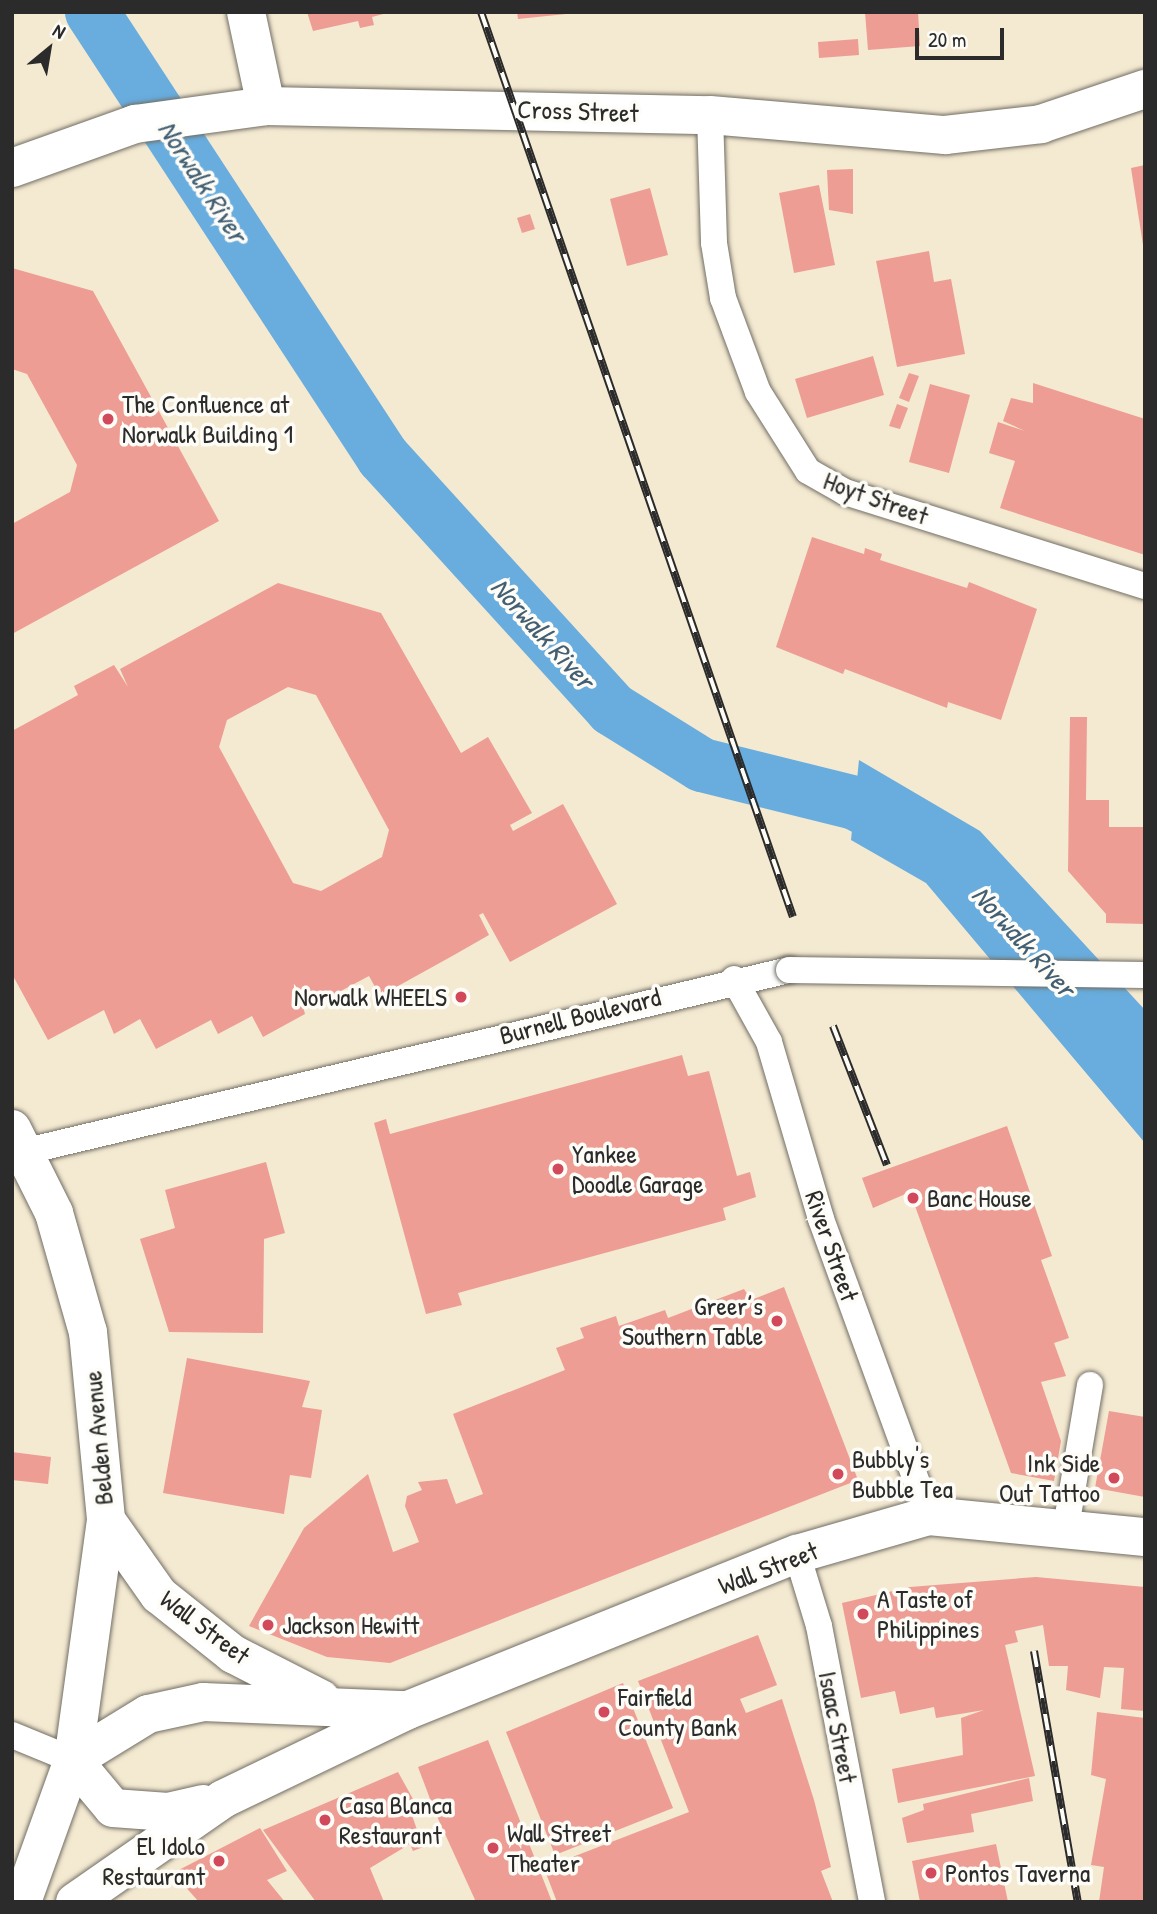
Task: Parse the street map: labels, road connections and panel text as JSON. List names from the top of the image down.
{
  "streets": {
    "main road": ["Cross Street", "Belden Avenue", "Wall Street"],
    "street": [
      "Hoyt Street",
      "Burnell Boulevard",
      "River Street",
      "Isaac Street"
    ]
  },
  "crossings": [
    ["Cross Street", "Hoyt Street"],
    ["Burnell Boulevard", "River Street"],
    ["Burnell Boulevard", "Belden Avenue"],
    ["River Street", "Wall Street"],
    ["Belden Avenue", "Wall Street"],
    ["Wall Street", "Isaac Street"]
  ],
  "water": ["Norwalk River"],
  "places": [
    "The Confluence at Norwalk Building 1",
    "Norwalk WHEELS",
    "Yankee Doodle Garage",
    "Banc House",
    "Greer’s Southern Table",
    "Bubbly's Bubble Tea",
    "Ink Side Out Tattoo",
    "A Taste of Philippines",
    "Jackson Hewitt",
    "Fairfield County Bank",
    "Casa Blanca Restaurant",
    "Wall Street Theater",
    "El Idolo Restaurant",
    "Pontos Taverna"
  ],
  "scale_bar": "20 m",
  "north": "top right"
}
